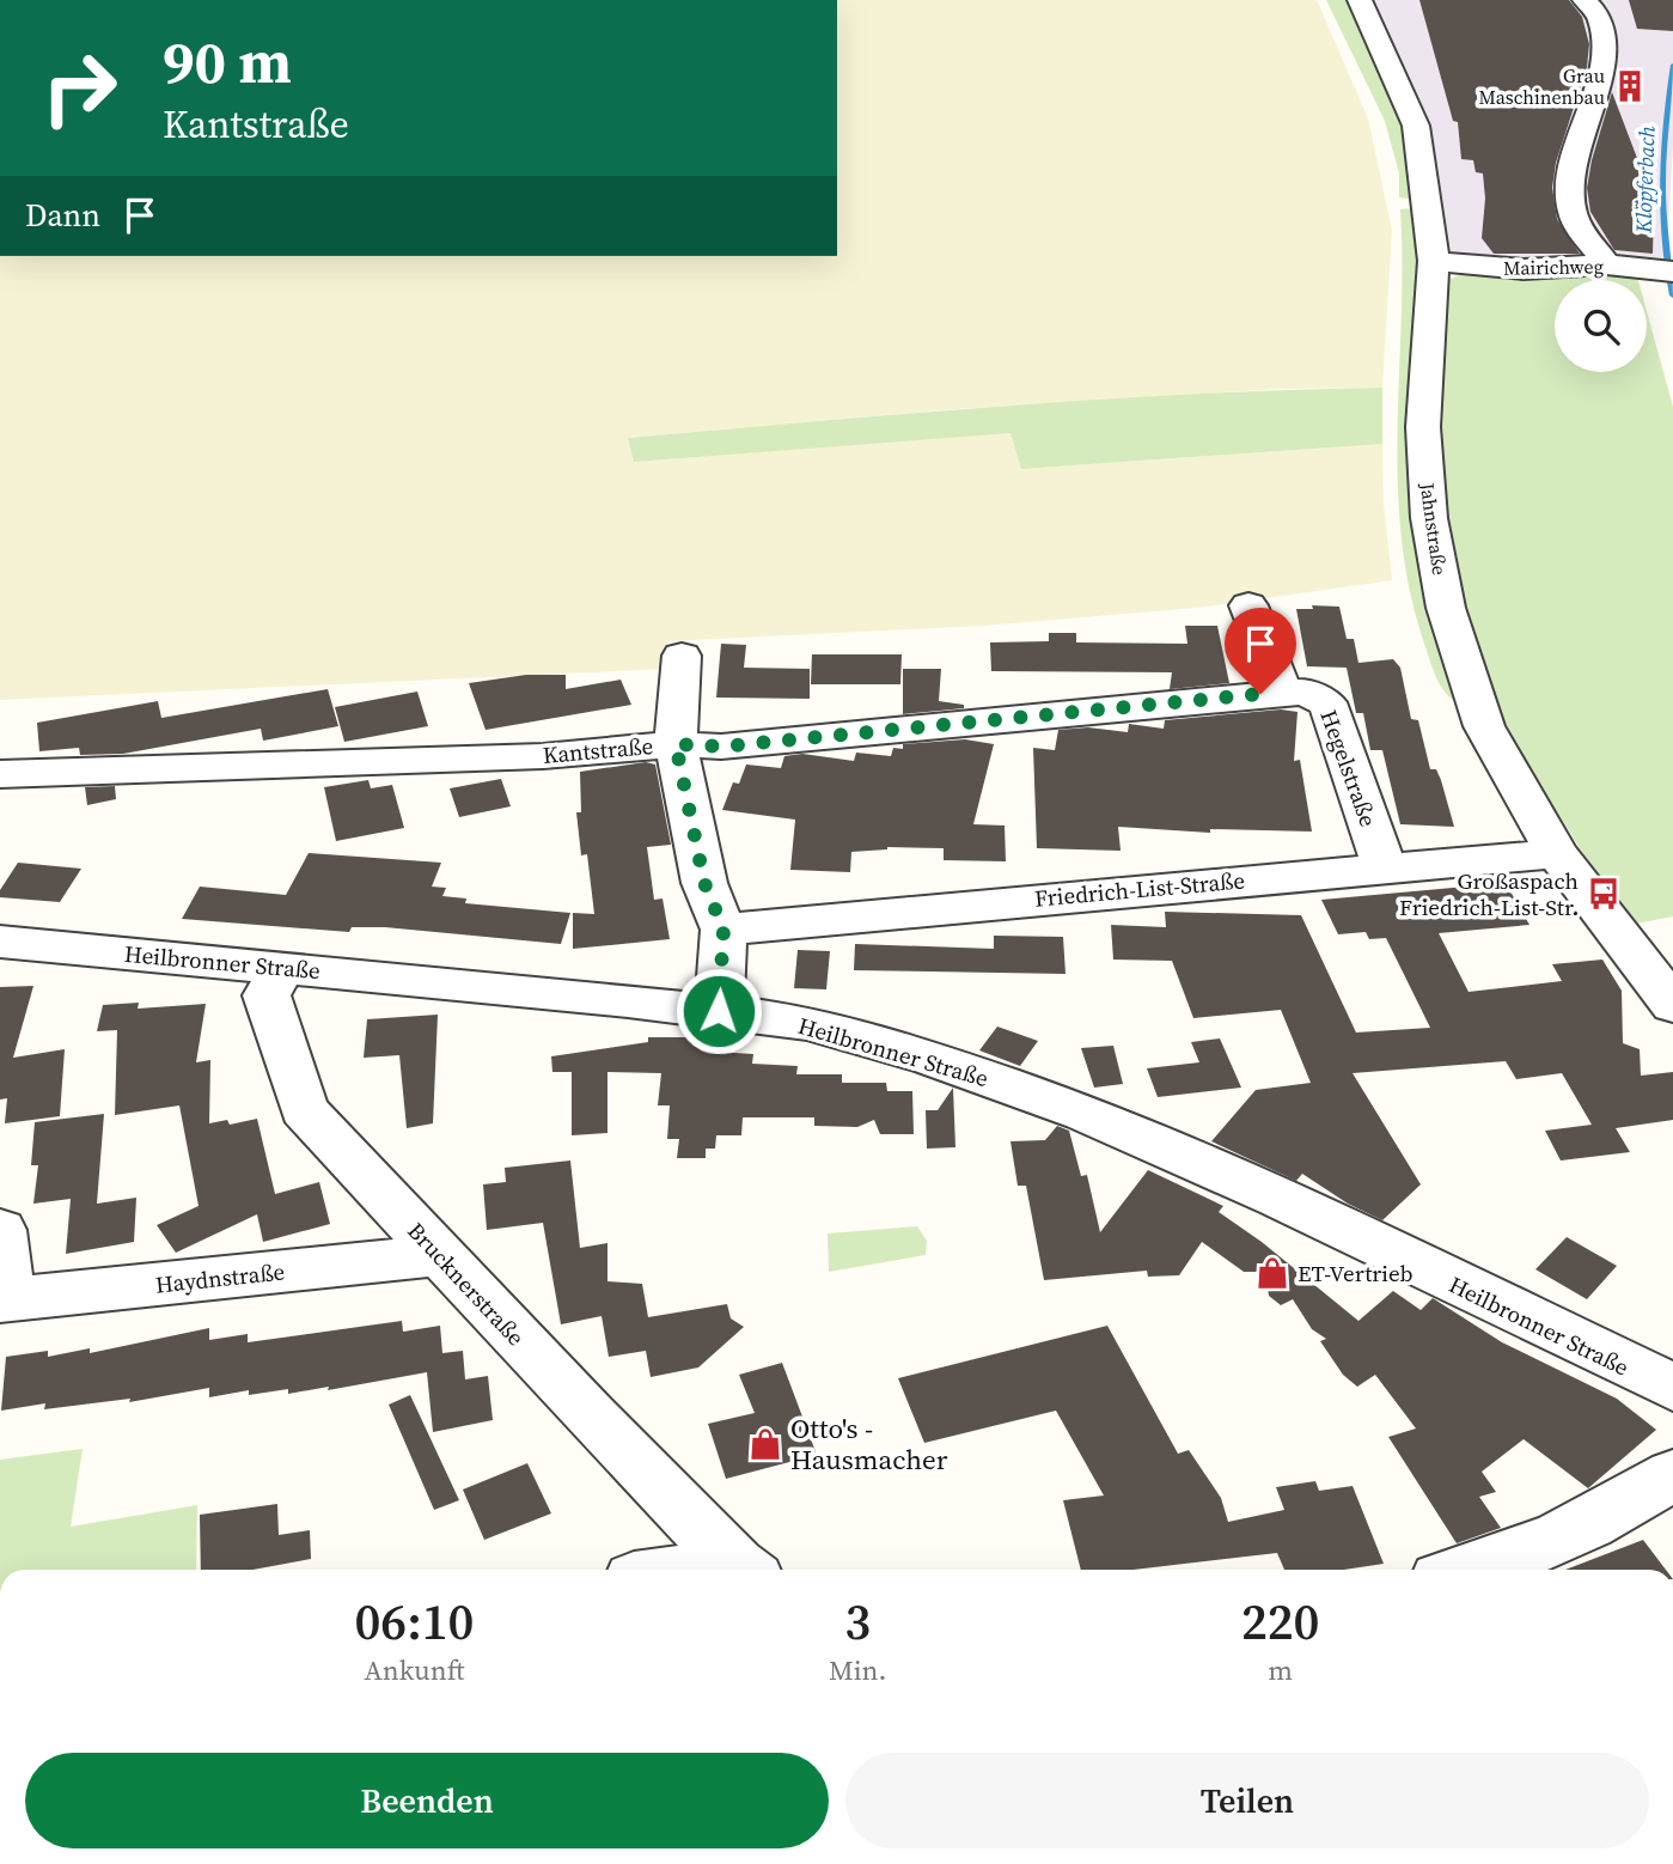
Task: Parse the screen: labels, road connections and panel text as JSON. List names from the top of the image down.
{
  "streets": {
    "street": [
      "Mairichweg",
      "Jahnstraße",
      "Kantstraße",
      "Hegelstraße",
      "Friedrich-List-Straße",
      "Heilbronner Straße",
      "Haydnstraße",
      "Brucknerstraße"
    ]
  },
  "crossings": [
    ["Mairichweg", "Jahnstraße"],
    ["Jahnstraße", "Friedrich-List-Straße"],
    ["Kantstraße", "Hegelstraße"],
    ["Hegelstraße", "Friedrich-List-Straße"],
    ["Heilbronner Straße", "Brucknerstraße"],
    ["Haydnstraße", "Brucknerstraße"]
  ],
  "water": ["Klöpferbach"],
  "places": {
    "building": ["Grau Maschinenbau"],
    "bus stop": ["Großaspach Friedrich-List-Str."],
    "shop": ["ET-Vertrieb", "Otto's - Hausmacher"]
  },
  "page": {
    "turn": ["90 m", "Kantstraße"],
    "then": "Dann",
    "eta": [
      "06:10",
      "Ankunft",
      "3",
      "Min.",
      "220",
      "m"
    ],
    "buttons": ["Beenden", "Teilen"]
  }
}
